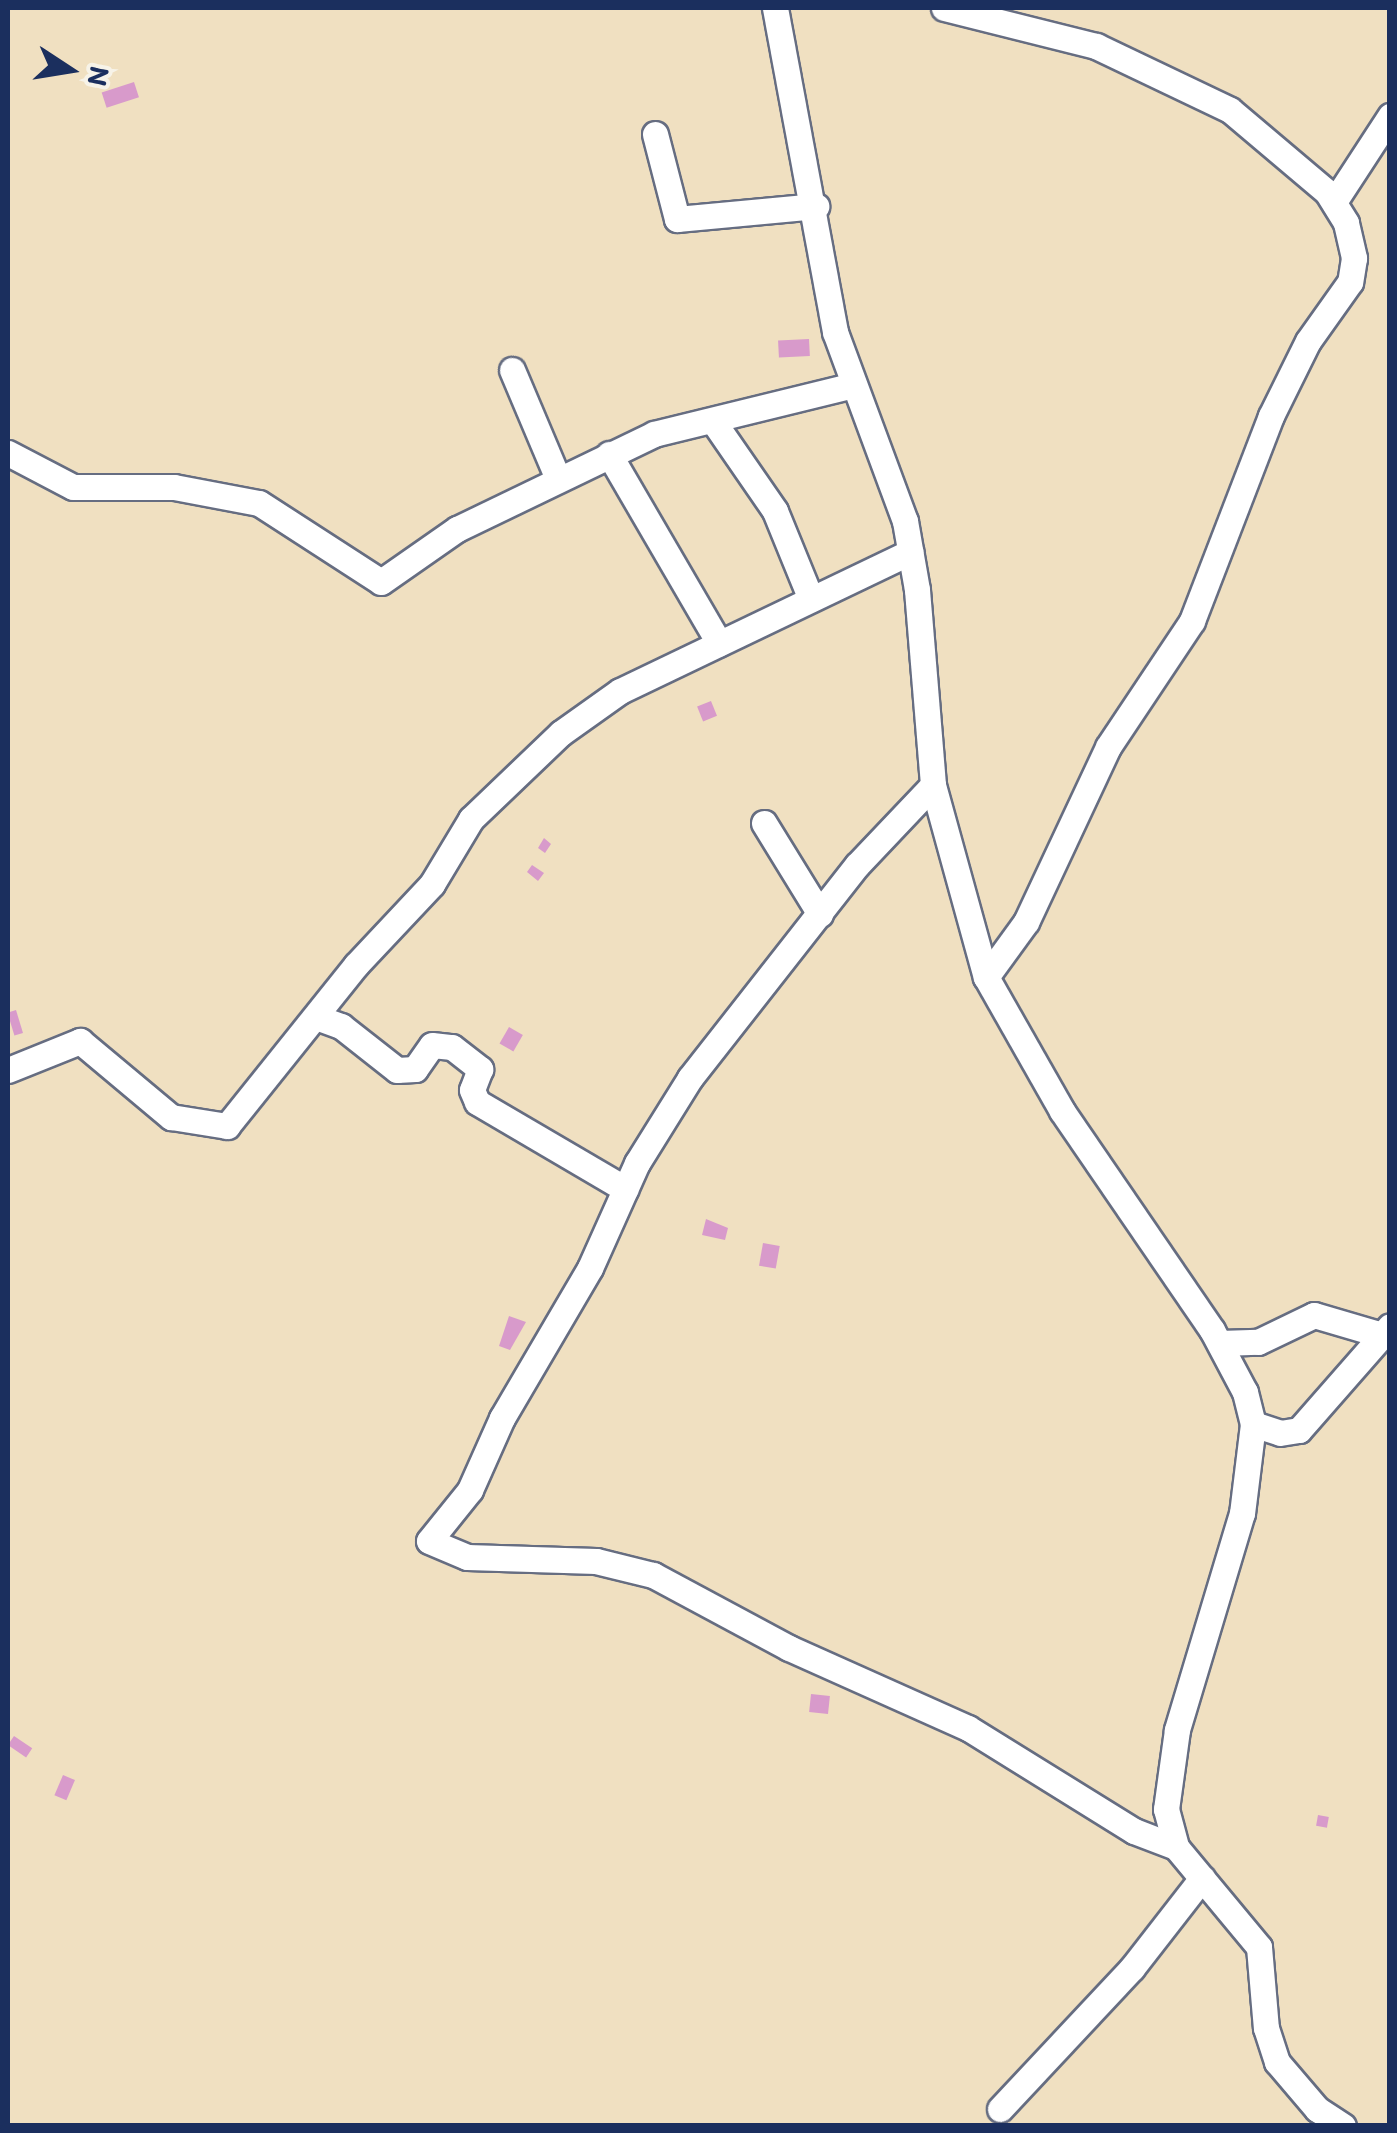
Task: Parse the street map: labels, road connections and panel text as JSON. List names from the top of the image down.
{
  "north": "right"
}
